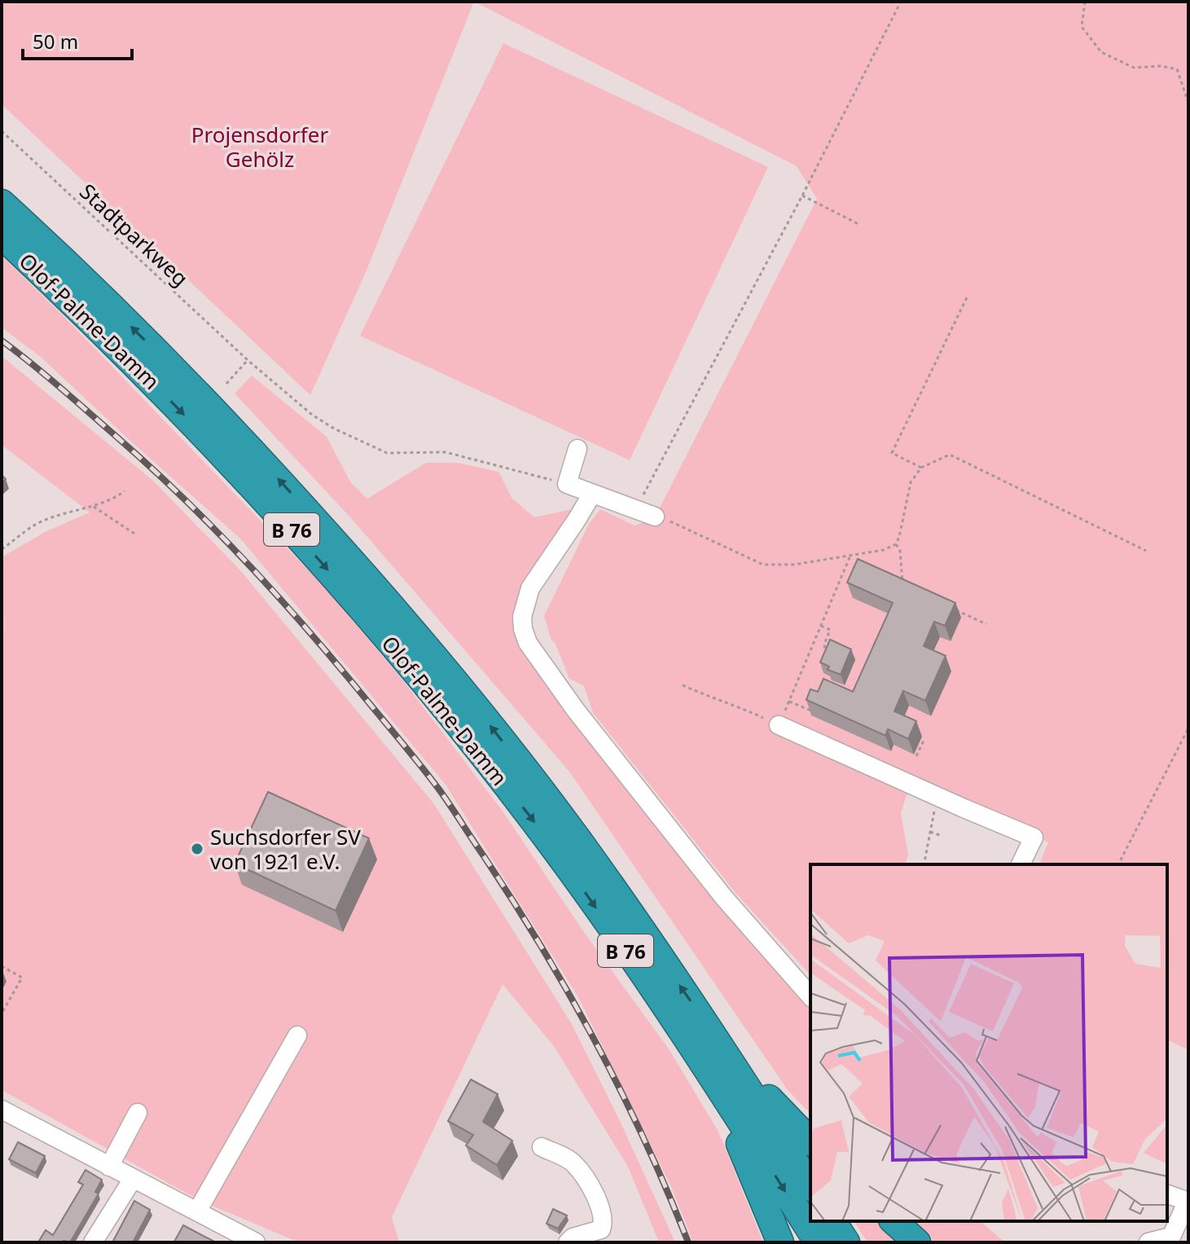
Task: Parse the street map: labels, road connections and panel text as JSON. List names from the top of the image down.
{
  "streets": {
    "highway": ["Olof-Palme-Damm", "B 76"],
    "path": ["Stadtparkweg"]
  },
  "parks": ["Projensdorfer Gehölz"],
  "places": ["Suchsdorfer SV von 1921 e.V."],
  "scale_bar": "50 m"
}
